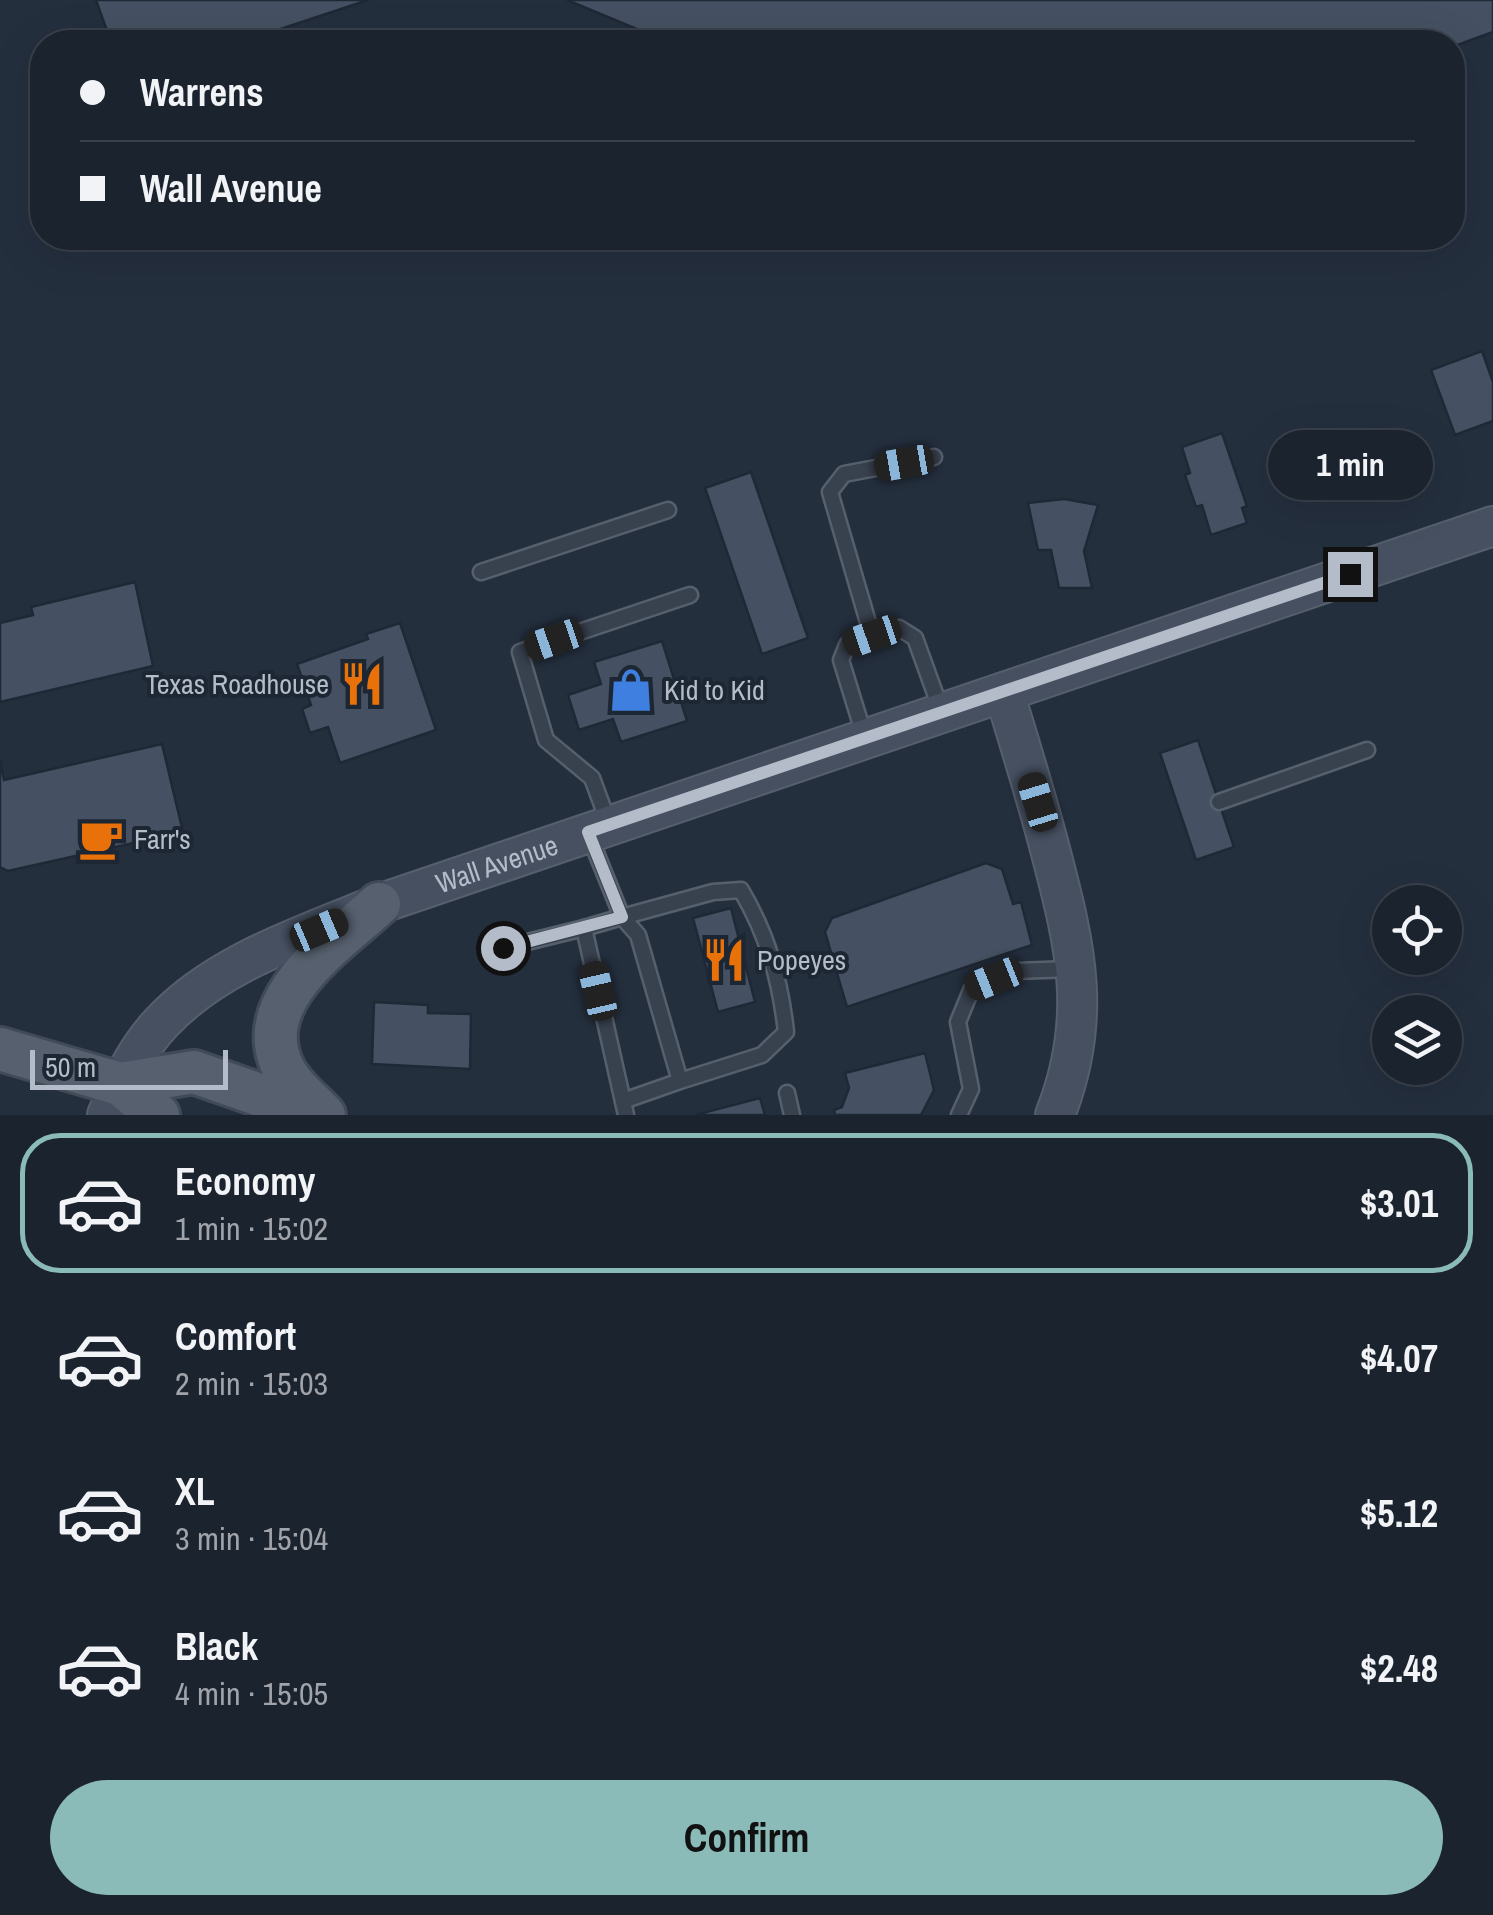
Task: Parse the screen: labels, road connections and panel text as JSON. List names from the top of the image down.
{
  "streets": {
    "main road": ["Wall Avenue"]
  },
  "places": {
    "restaurant": ["Texas Roadhouse", "Popeyes"],
    "shop": ["Kid to Kid"],
    "cafe": ["Farr's"]
  },
  "scale_bar": "50 m",
  "page": {
    "banner": ["Warrens", "Wall Avenue"],
    "bubble": "1 min",
    "scale": "50 m",
    "list": [
      {
        "name": "Economy",
        "note": "1 min · 15:02",
        "value": "$3.01"
      },
      {
        "name": "Comfort",
        "note": "2 min · 15:03",
        "value": "$4.07"
      },
      {
        "name": "XL",
        "note": "3 min · 15:04",
        "value": "$5.12"
      },
      {
        "name": "Black",
        "note": "4 min · 15:05",
        "value": "$2.48"
      }
    ],
    "buttons": "Confirm"
  }
}
